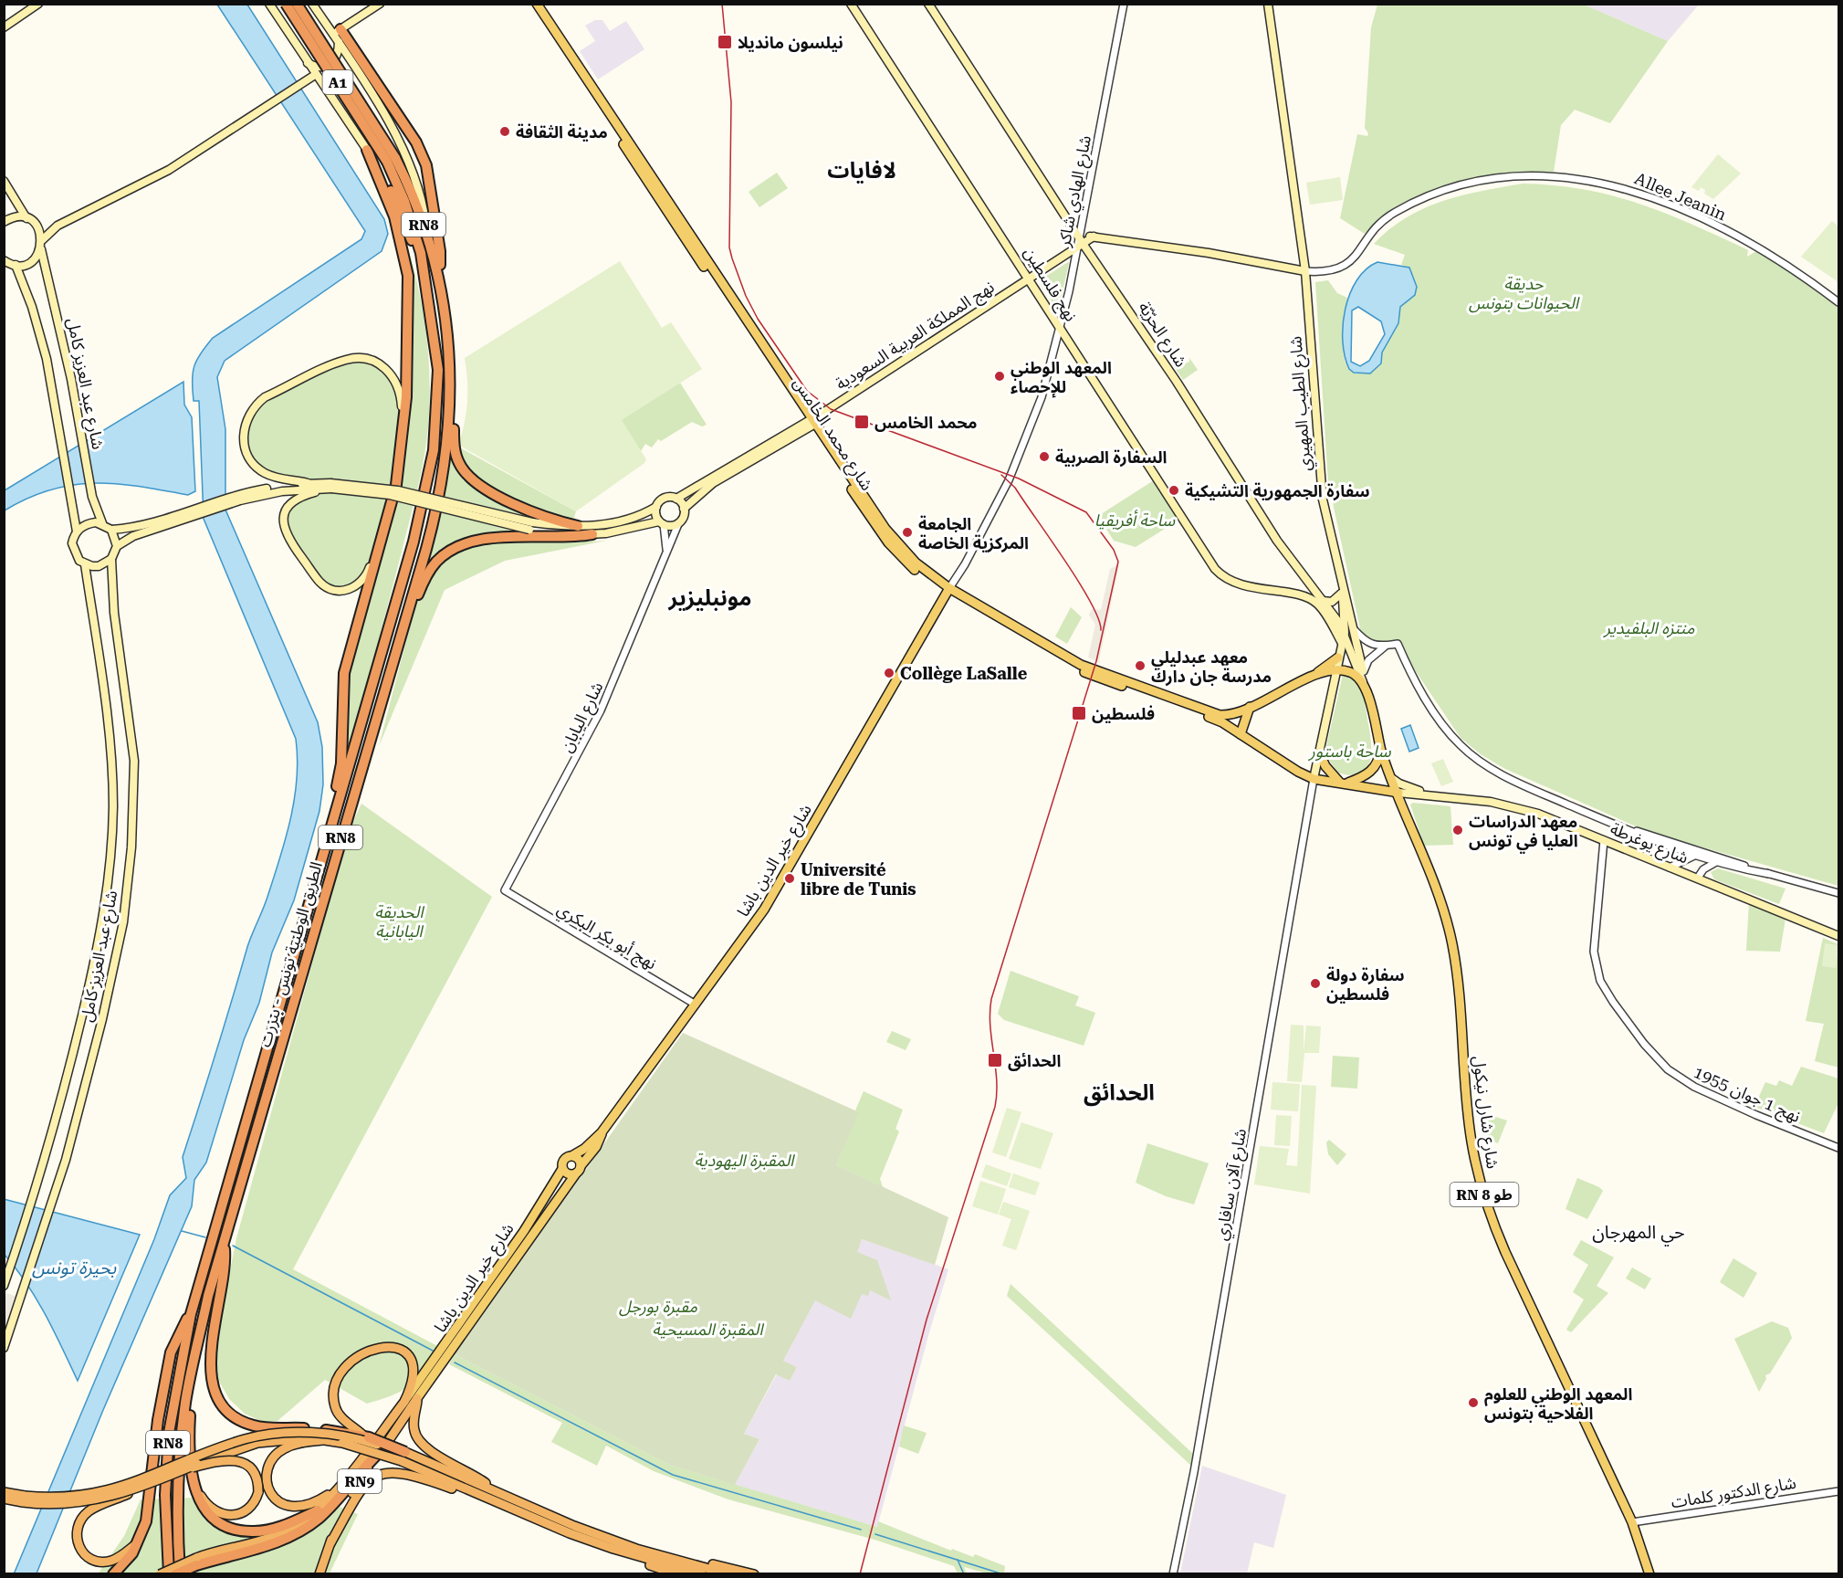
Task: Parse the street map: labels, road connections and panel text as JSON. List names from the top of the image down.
{
  "streets": {
    "highway": [
      "A1",
      "RN8",
      "الطريق الوطنية تونس - بنزرت",
      "RN9"
    ],
    "main road": [
      "نهج فلسطين",
      "شارع الحرّيّة",
      "نهج المملكة العربية السعودية",
      "شارع عبد العزيز كامل",
      "شارع الطيب المهيري",
      "شارع محمد الخامس",
      "شارع يوغرطة",
      "شارع خير الدين باشا",
      "شارع شارل نيكول",
      "RN 8 طو"
    ],
    "street": [
      "شارع الهادي شاكر",
      "Allee Jeanin",
      "شارع اليابان",
      "نهج أبو بكر البكري",
      "نهج 1 جوان 1955",
      "شارع آلان سافاري",
      "شارع الدكتور كلمات"
    ]
  },
  "crossings": [
    ["A1", "الطريق الوطنية تونس - بنزرت"],
    ["شارع الهادي شاكر", "نهج فلسطين"],
    ["شارع الهادي شاكر", "شارع الحرّيّة"],
    ["شارع الهادي شاكر", "نهج المملكة العربية السعودية"],
    ["شارع الهادي شاكر", "شارع محمد الخامس"],
    ["شارع الهادي شاكر", "شارع خير الدين باشا"],
    ["Allee Jeanin", "شارع الطيب المهيري"],
    ["نهج فلسطين", "نهج المملكة العربية السعودية"],
    ["شارع الحرّيّة", "نهج المملكة العربية السعودية"],
    ["نهج المملكة العربية السعودية", "شارع محمد الخامس"],
    ["نهج المملكة العربية السعودية", "شارع اليابان"],
    ["شارع الطيب المهيري", "شارع يوغرطة"],
    ["شارع الطيب المهيري", "شارع شارل نيكول"],
    ["شارع محمد الخامس", "شارع خير الدين باشا"],
    ["شارع محمد الخامس", "شارع آلان سافاري"],
    ["شارع اليابان", "نهج أبو بكر البكري"],
    ["شارع يوغرطة", "نهج 1 جوان 1955"],
    ["شارع يوغرطة", "شارع شارل نيكول"],
    ["شارع خير الدين باشا", "نهج أبو بكر البكري"],
    ["شارع خير الدين باشا", "RN9"],
    ["شارع شارل نيكول", "شارع الدكتور كلمات"]
  ],
  "districts": [
    "لافايات",
    "مونبليزير",
    "الحدائق",
    "حي المهرجان"
  ],
  "water": ["بحيرة تونس"],
  "parks": [
    "حديقة الحيوانات بتونس",
    "ساحة أفريقيا",
    "منتزه البلفيدير",
    "ساحة باستور",
    "الحديقة اليابانية",
    "المقبرة اليهودية",
    "مقبرة بورجل",
    "المقبرة المسيحية"
  ],
  "places": {
    "transit": [
      "نيلسون مانديلا",
      "محمد الخامس",
      "فلسطين",
      "الحدائق"
    ],
    "other": [
      "مدينة الثقافة",
      "المعهد الوطني للإحصاء",
      "السفارة الصربية",
      "سفارة الجمهورية التشيكية",
      "الجامعة المركزية الخاصة",
      "معهد عبدليلي مدرسة جان دارك",
      "Collège LaSalle",
      "معهد الدراسات العليا في تونس",
      "Université libre de Tunis",
      "سفارة دولة فلسطين",
      "المعهد الوطني للعلوم الفلاحية بتونس"
    ]
  }
}
